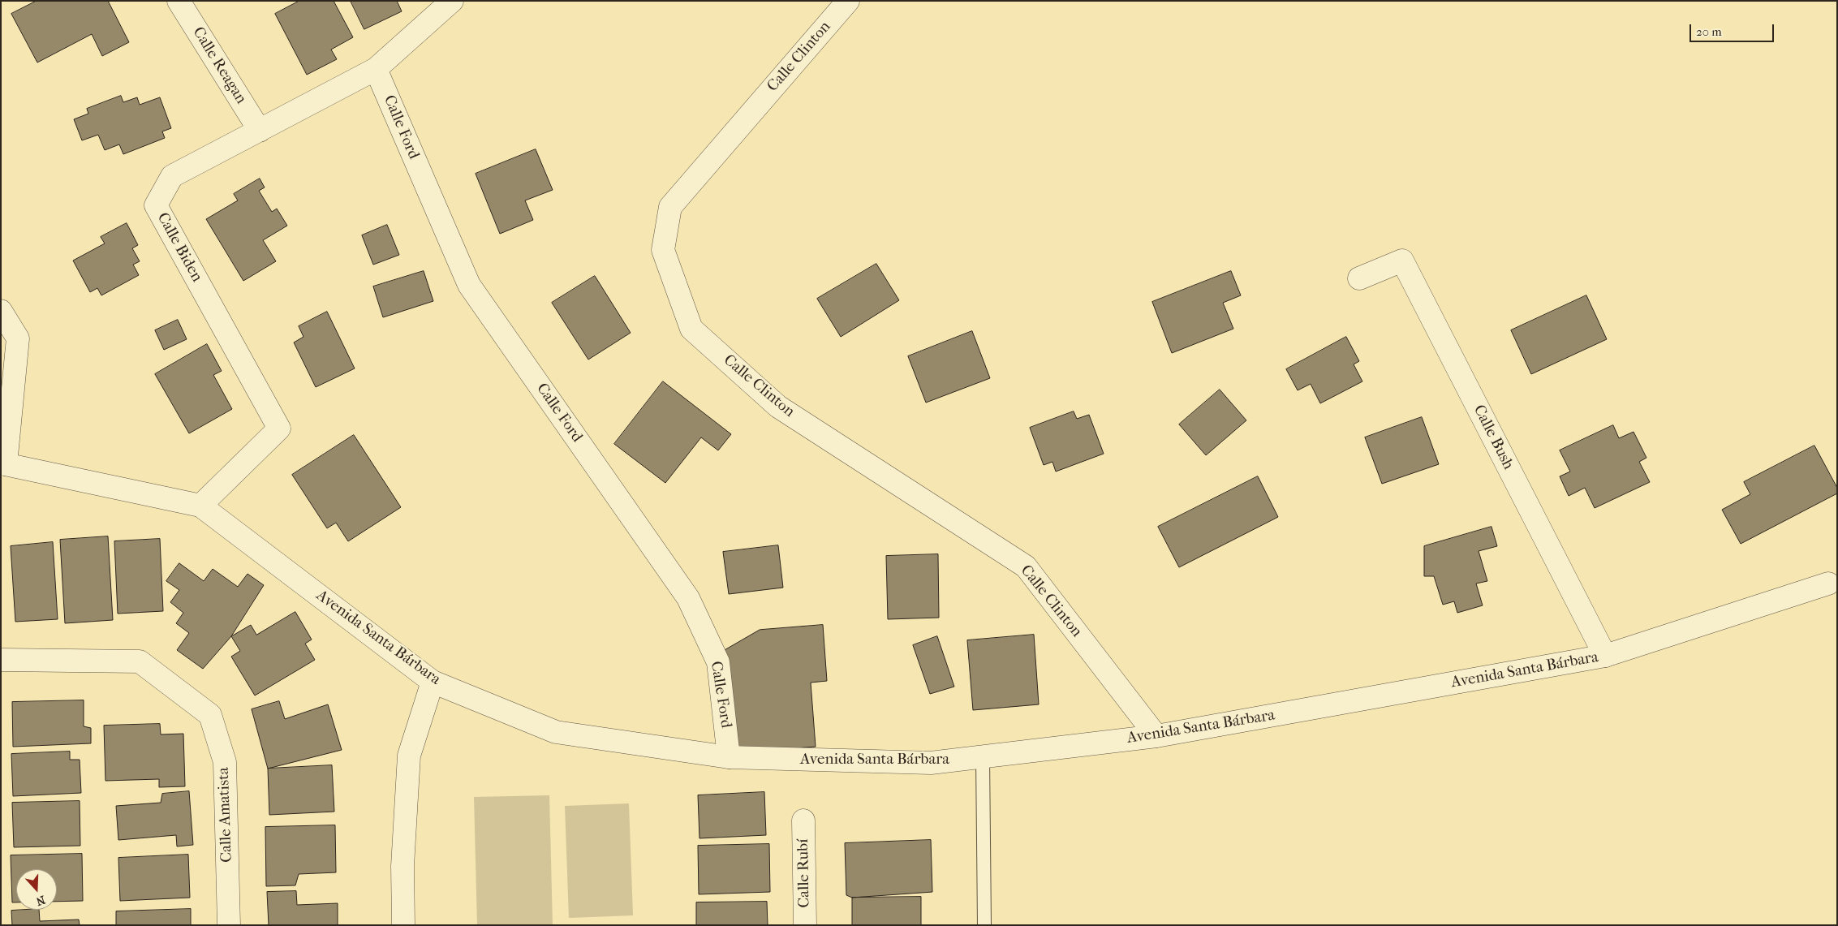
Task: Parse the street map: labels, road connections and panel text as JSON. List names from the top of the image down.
{
  "streets": {
    "street": [
      "Calle Clinton",
      "Calle Reagan",
      "Calle Ford",
      "Calle Biden",
      "Calle Bush",
      "Avenida Santa Bárbara",
      "Calle Amatista",
      "Calle Rubí"
    ]
  },
  "crossings": [
    ["Calle Clinton", "Avenida Santa Bárbara"],
    ["Calle Reagan", "Calle Biden"],
    ["Calle Ford", "Calle Biden"],
    ["Calle Ford", "Avenida Santa Bárbara"],
    ["Calle Biden", "Avenida Santa Bárbara"],
    ["Calle Bush", "Avenida Santa Bárbara"]
  ],
  "scale_bar": "20 m",
  "north": "bottom"
}
